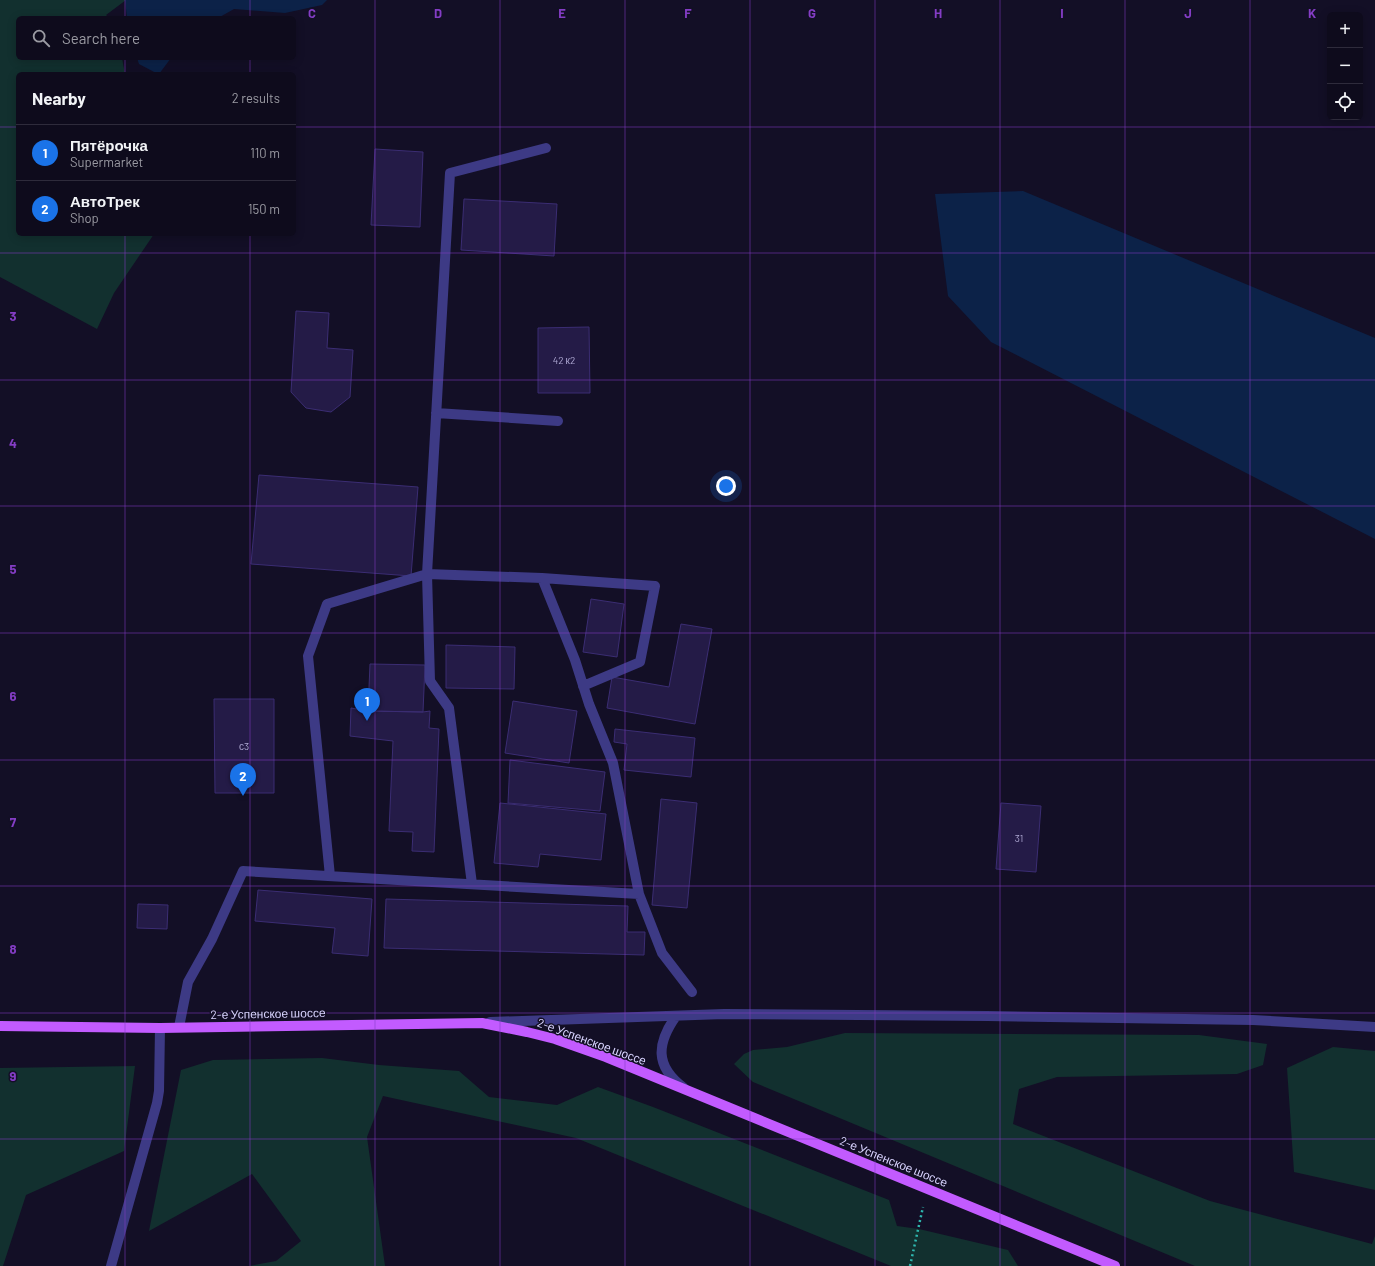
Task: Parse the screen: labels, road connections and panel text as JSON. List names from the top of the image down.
{
  "streets": {
    "main road": ["2-е Успенское шоссе"]
  },
  "house_numbers": ["42 к2", "с3", "31"],
  "page": {
    "map_buttons": ["+", "−"],
    "search": "Search here",
    "heading": ["Nearby", "2 results"],
    "list": [
      {
        "mark": "1",
        "name": "Пятёрочка",
        "note": "Supermarket",
        "value": "110 m"
      },
      {
        "mark": "2",
        "name": "АвтоТрек",
        "note": "Shop",
        "value": "150 m"
      }
    ],
    "pins": ["1", "2"]
  },
  "grid": {
    "columns": [
      "C",
      "D",
      "E",
      "F",
      "G",
      "H",
      "I",
      "J",
      "K"
    ],
    "rows": [
      "3",
      "4",
      "5",
      "6",
      "7",
      "8",
      "9"
    ]
  }
}
